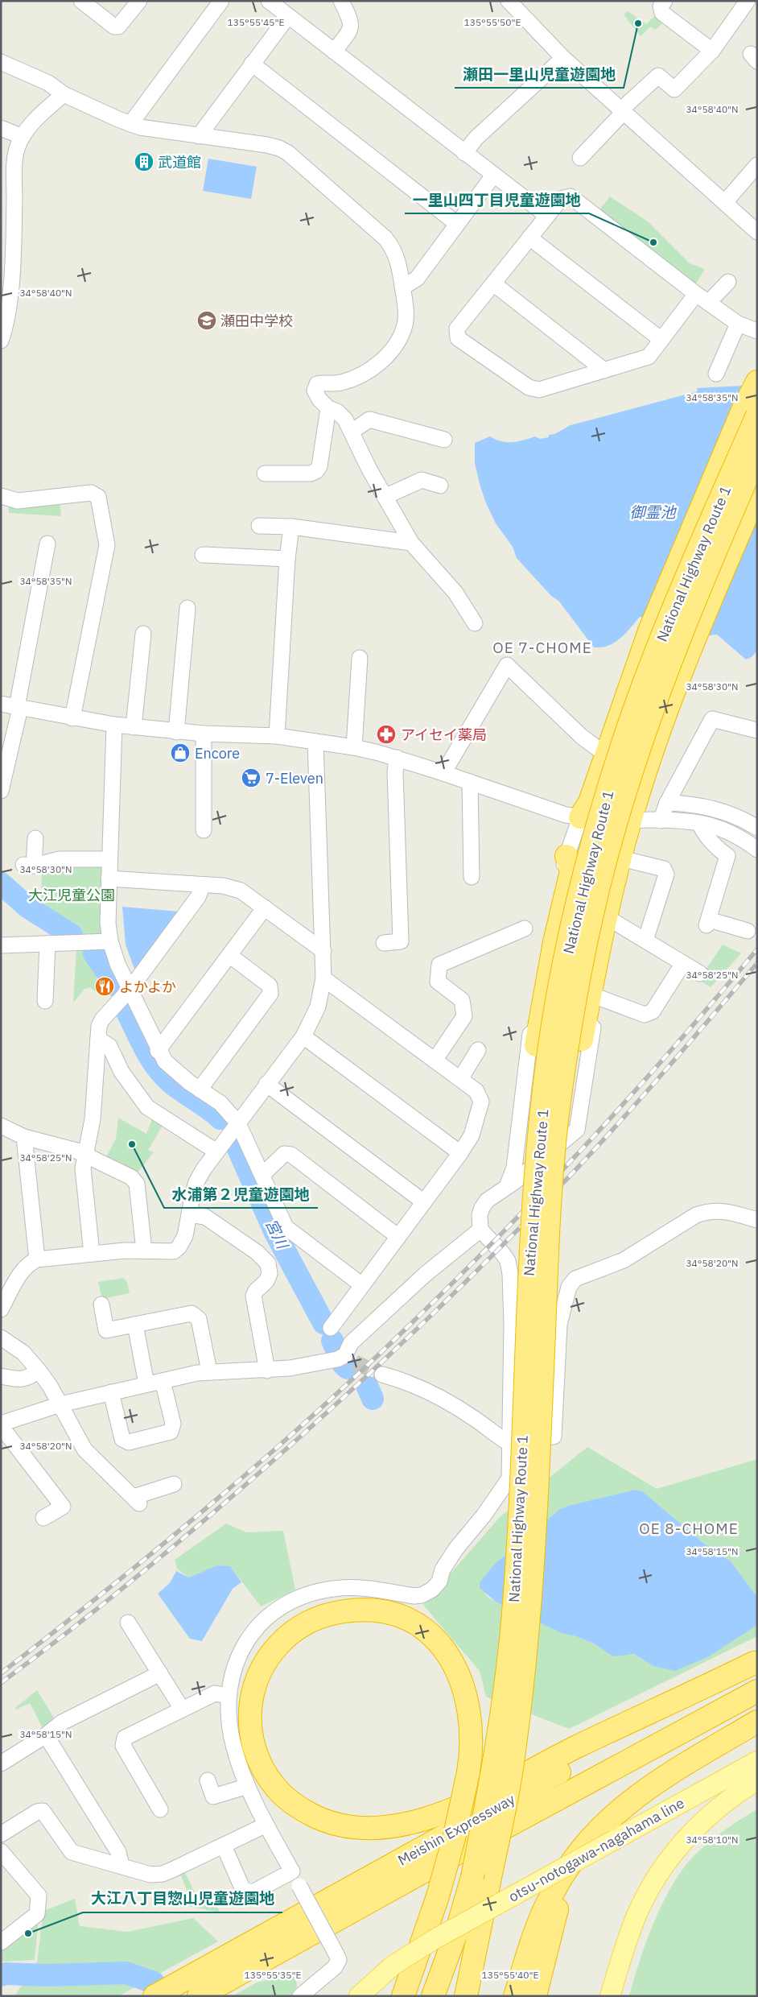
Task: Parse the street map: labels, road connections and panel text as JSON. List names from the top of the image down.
{
  "streets": {
    "highway": ["National Highway Route 1", "Meishin Expressway"],
    "main road": ["otsu-notogawa-nagahama line"]
  },
  "districts": ["OE 7-CHOME", "OE 8-CHOME"],
  "water": ["御霊池", "宮川"],
  "parks": ["大江児童公園"],
  "places": {
    "other": [
      "瀬田一里山児童遊園地",
      "一里山四丁目児童遊園地",
      "水浦第２児童遊園地",
      "大江八丁目惣山児童遊園地"
    ],
    "building": ["武道館"],
    "school or university": ["瀬田中学校"],
    "pharmacy": ["アイセイ薬局"],
    "shop": ["Encore"],
    "supermarket": ["7-Eleven"],
    "restaurant": ["よかよか"]
  },
  "coordinates": [
    "135°55'45\"E",
    "135°55'50\"E",
    "34°58'40\"N",
    "34°58'35\"N",
    "34°58'30\"N",
    "34°58'25\"N",
    "34°58'20\"N",
    "34°58'15\"N",
    "34°58'10\"N",
    "135°55'35\"E",
    "135°55'40\"E"
  ]
}
